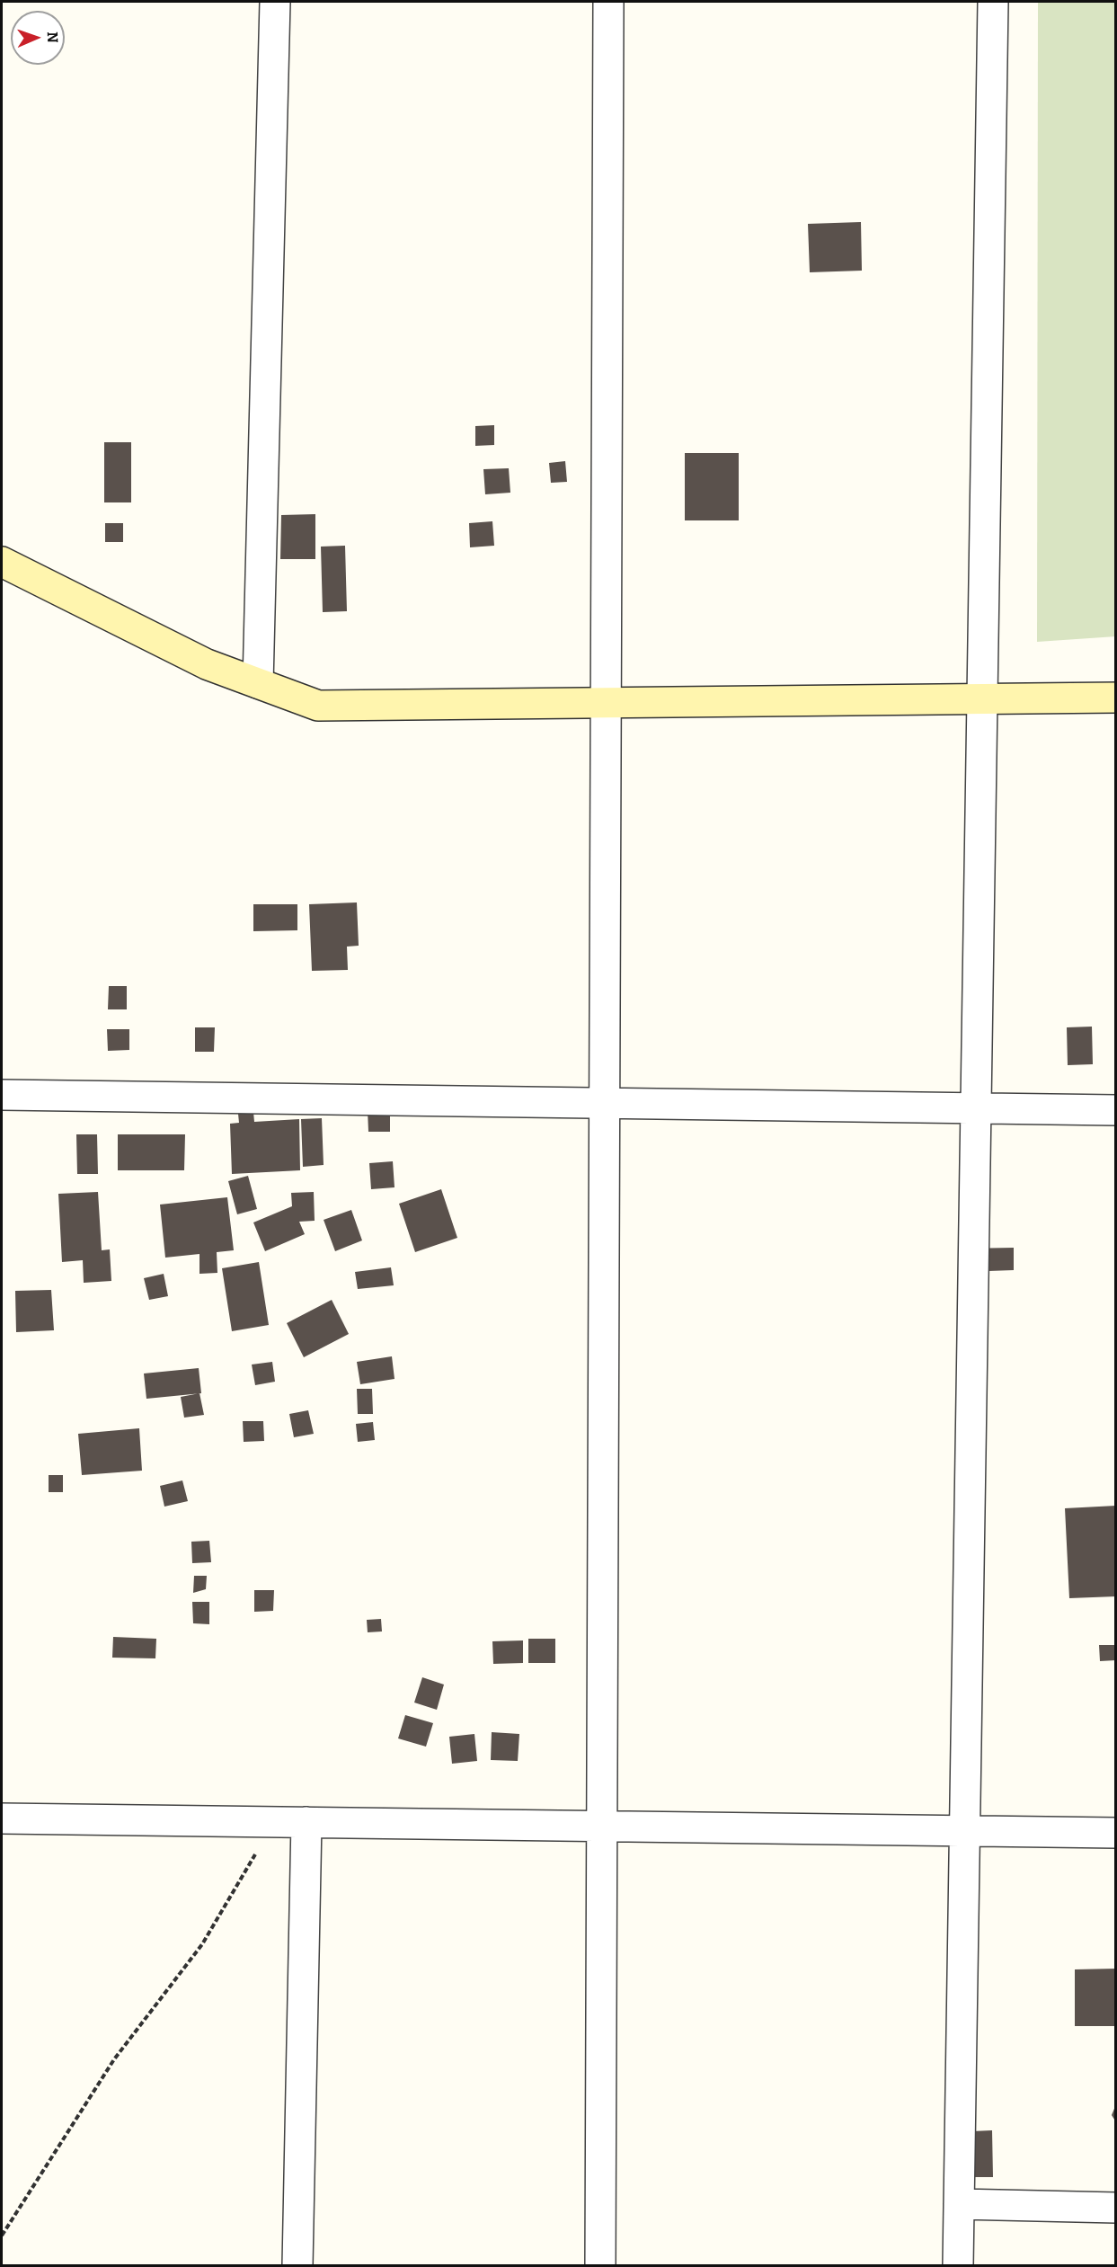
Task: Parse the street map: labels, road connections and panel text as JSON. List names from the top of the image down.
{
  "north": "right"
}
